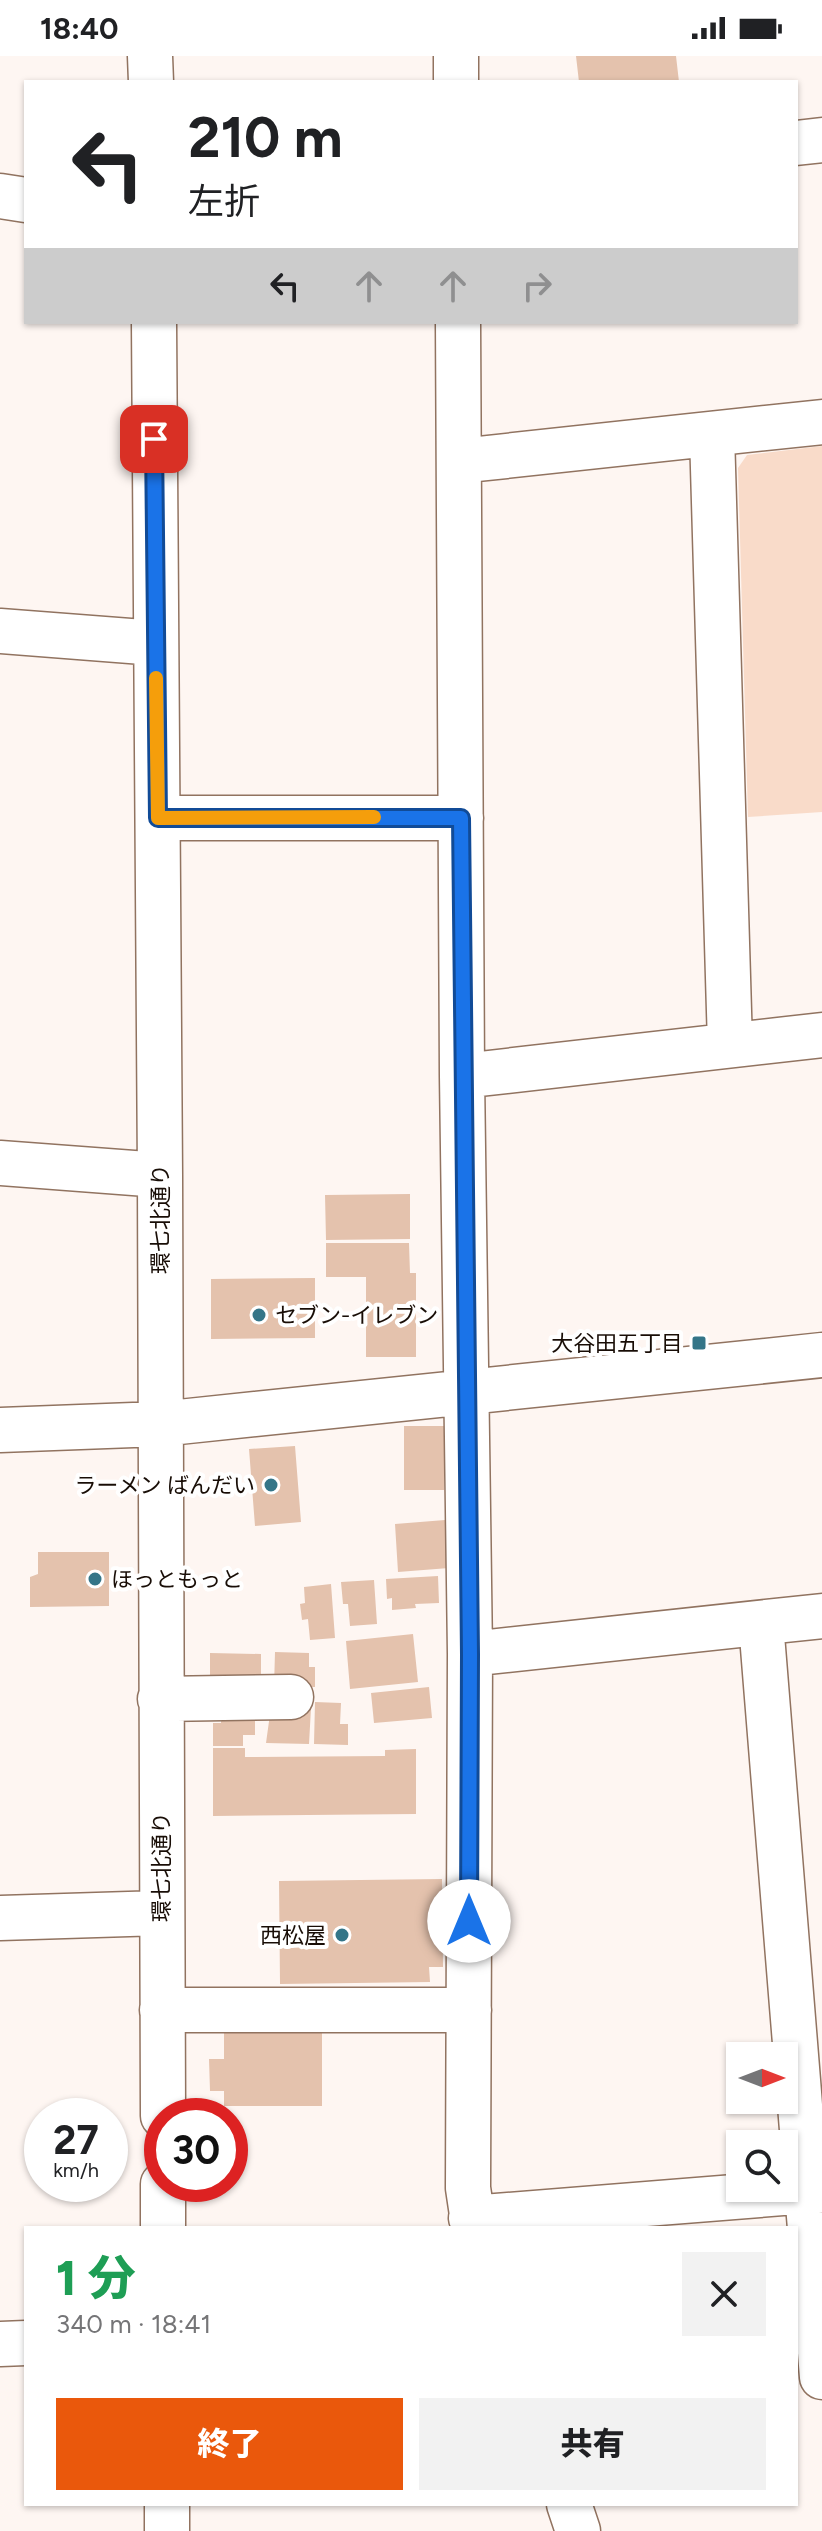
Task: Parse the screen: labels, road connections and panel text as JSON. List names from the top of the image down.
{
  "streets": {
    "street": ["環七北通り"]
  },
  "places": {
    "other": [
      "セブン-イレブン",
      "ラーメン ばんだい",
      "ほっともっと",
      "西松屋"
    ],
    "transit": ["大谷田五丁目"]
  },
  "north": "right",
  "page": {
    "status": "18:40",
    "turn": ["210 m", "左折"],
    "speed": "27 km/h",
    "limit": "30",
    "heading": ["1 分", "340 m · 18:41"],
    "buttons": ["終了", "共有"]
  }
}
